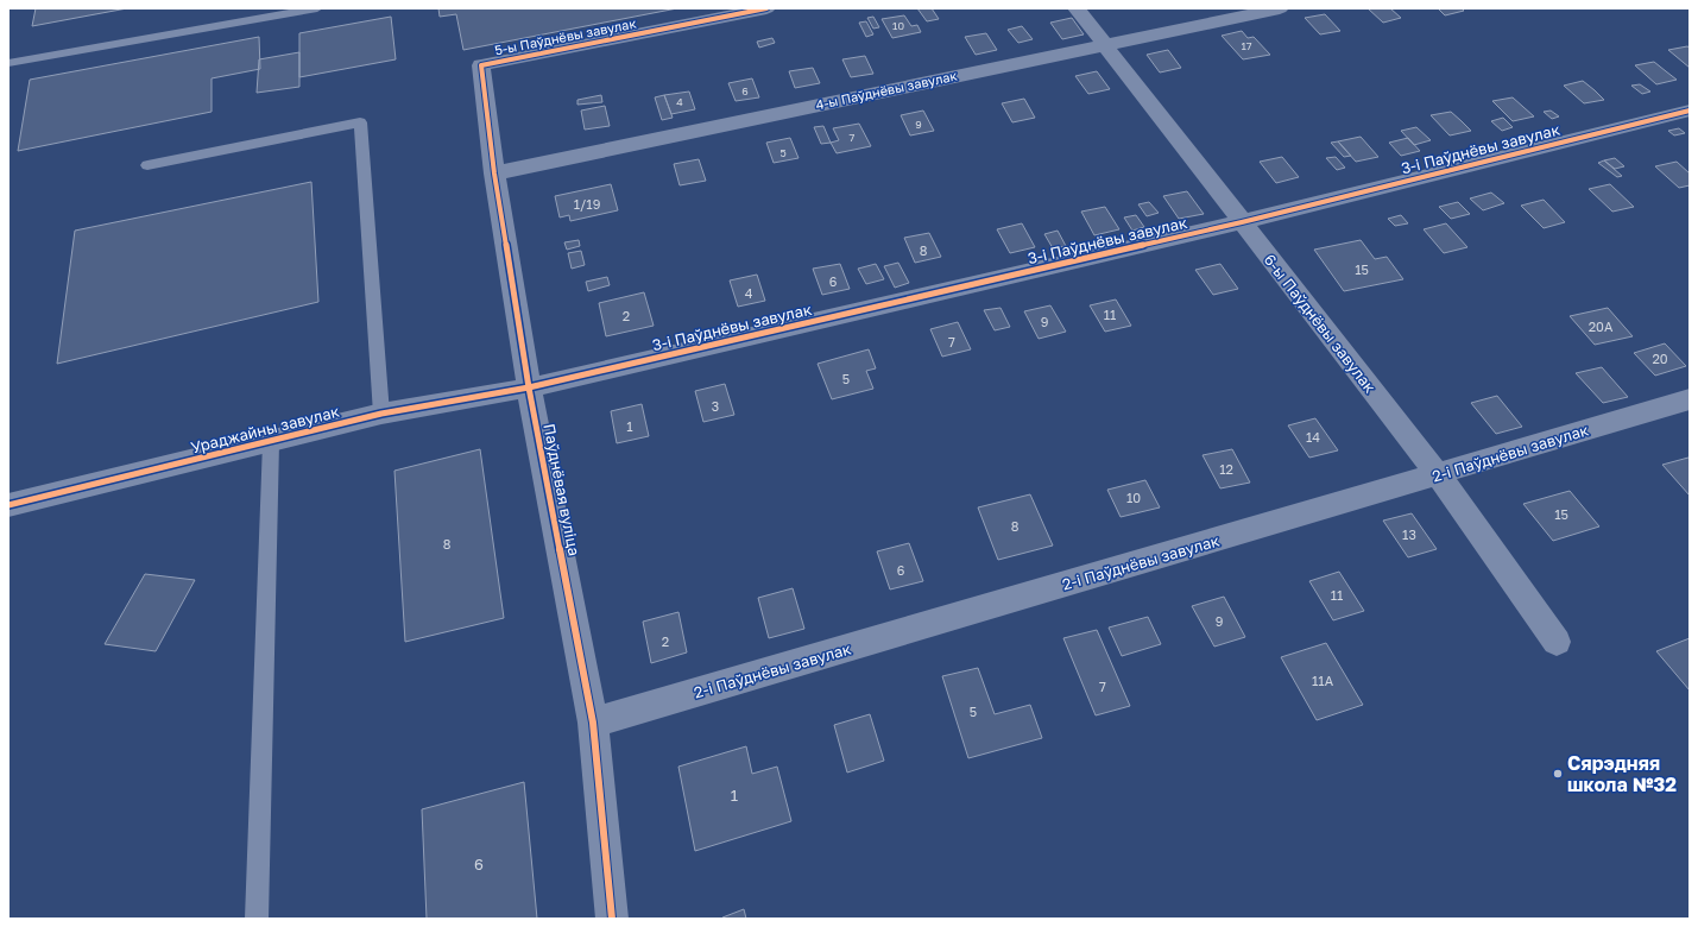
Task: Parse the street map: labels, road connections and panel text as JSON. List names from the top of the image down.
{
  "streets": {
    "street": [
      "5-ы Паўднёвы завулак",
      "4-ы Паўднёвы завулак",
      "3-і Паўднёвы завулак",
      "6-ы Паўднёвы завулак",
      "Ураджайны завулак",
      "2-і Паўднёвы завулак",
      "Паўднёвая вуліца"
    ]
  },
  "crossings": [
    ["5-ы Паўднёвы завулак", "Паўднёвая вуліца"],
    ["4-ы Паўднёвы завулак", "6-ы Паўднёвы завулак"],
    ["4-ы Паўднёвы завулак", "Паўднёвая вуліца"],
    ["3-і Паўднёвы завулак", "6-ы Паўднёвы завулак"],
    ["3-і Паўднёвы завулак", "Ураджайны завулак"],
    ["3-і Паўднёвы завулак", "Паўднёвая вуліца"],
    ["6-ы Паўднёвы завулак", "2-і Паўднёвы завулак"],
    ["Ураджайны завулак", "Паўднёвая вуліца"],
    ["2-і Паўднёвы завулак", "Паўднёвая вуліца"]
  ],
  "places": ["Сярэдняя школа №32"],
  "house_numbers": [
    "10",
    "17",
    "6",
    "4",
    "9",
    "7",
    "5",
    "1/19",
    "8",
    "15",
    "6",
    "4",
    "11",
    "2",
    "9",
    "20А",
    "7",
    "20",
    "5",
    "3",
    "1",
    "14",
    "12",
    "10",
    "15",
    "8",
    "13",
    "8",
    "6",
    "11",
    "9",
    "2",
    "11А",
    "7",
    "5",
    "1",
    "6"
  ]
}
